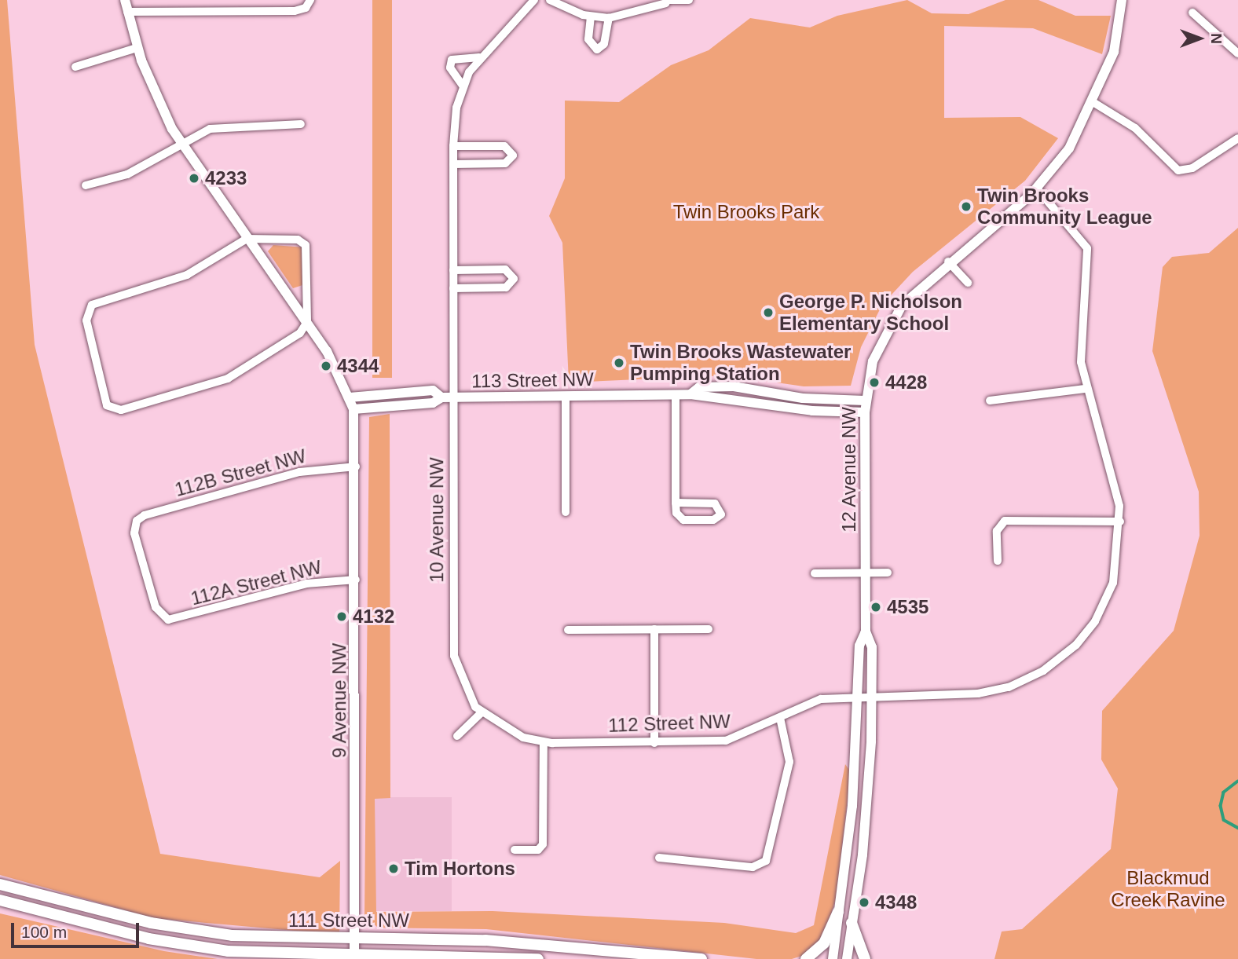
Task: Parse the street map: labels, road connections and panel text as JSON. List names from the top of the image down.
{
  "streets": {
    "main road": ["111 Street NW"],
    "street": [
      "113 Street NW",
      "12 Avenue NW",
      "112B Street NW",
      "10 Avenue NW",
      "112A Street NW",
      "9 Avenue NW",
      "112 Street NW"
    ]
  },
  "crossings": [
    ["113 Street NW", "12 Avenue NW"],
    ["113 Street NW", "10 Avenue NW"],
    ["113 Street NW", "9 Avenue NW"],
    ["12 Avenue NW", "112 Street NW"],
    ["112B Street NW", "112A Street NW"],
    ["112B Street NW", "9 Avenue NW"],
    ["10 Avenue NW", "112 Street NW"],
    ["112A Street NW", "9 Avenue NW"],
    ["9 Avenue NW", "111 Street NW"]
  ],
  "parks": ["Twin Brooks Park", "Blackmud Creek Ravine"],
  "places": [
    "4233",
    "Twin Brooks Community League",
    "George P. Nicholson Elementary School",
    "Twin Brooks Wastewater Pumping Station",
    "4344",
    "4428",
    "4535",
    "4132",
    "Tim Hortons",
    "4348"
  ],
  "scale_bar": "100 m",
  "north": "right"
}
